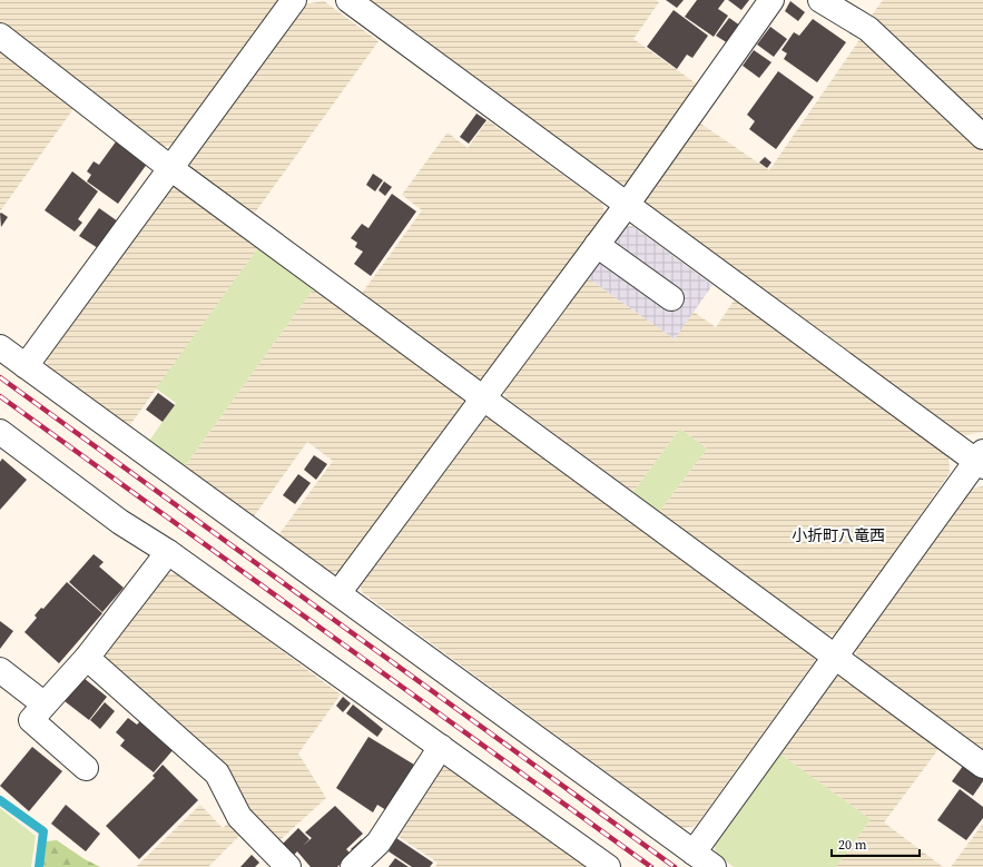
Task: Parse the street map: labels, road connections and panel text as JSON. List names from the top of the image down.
{
  "districts": ["小折町八竜西"],
  "scale_bar": "20 m"
}
